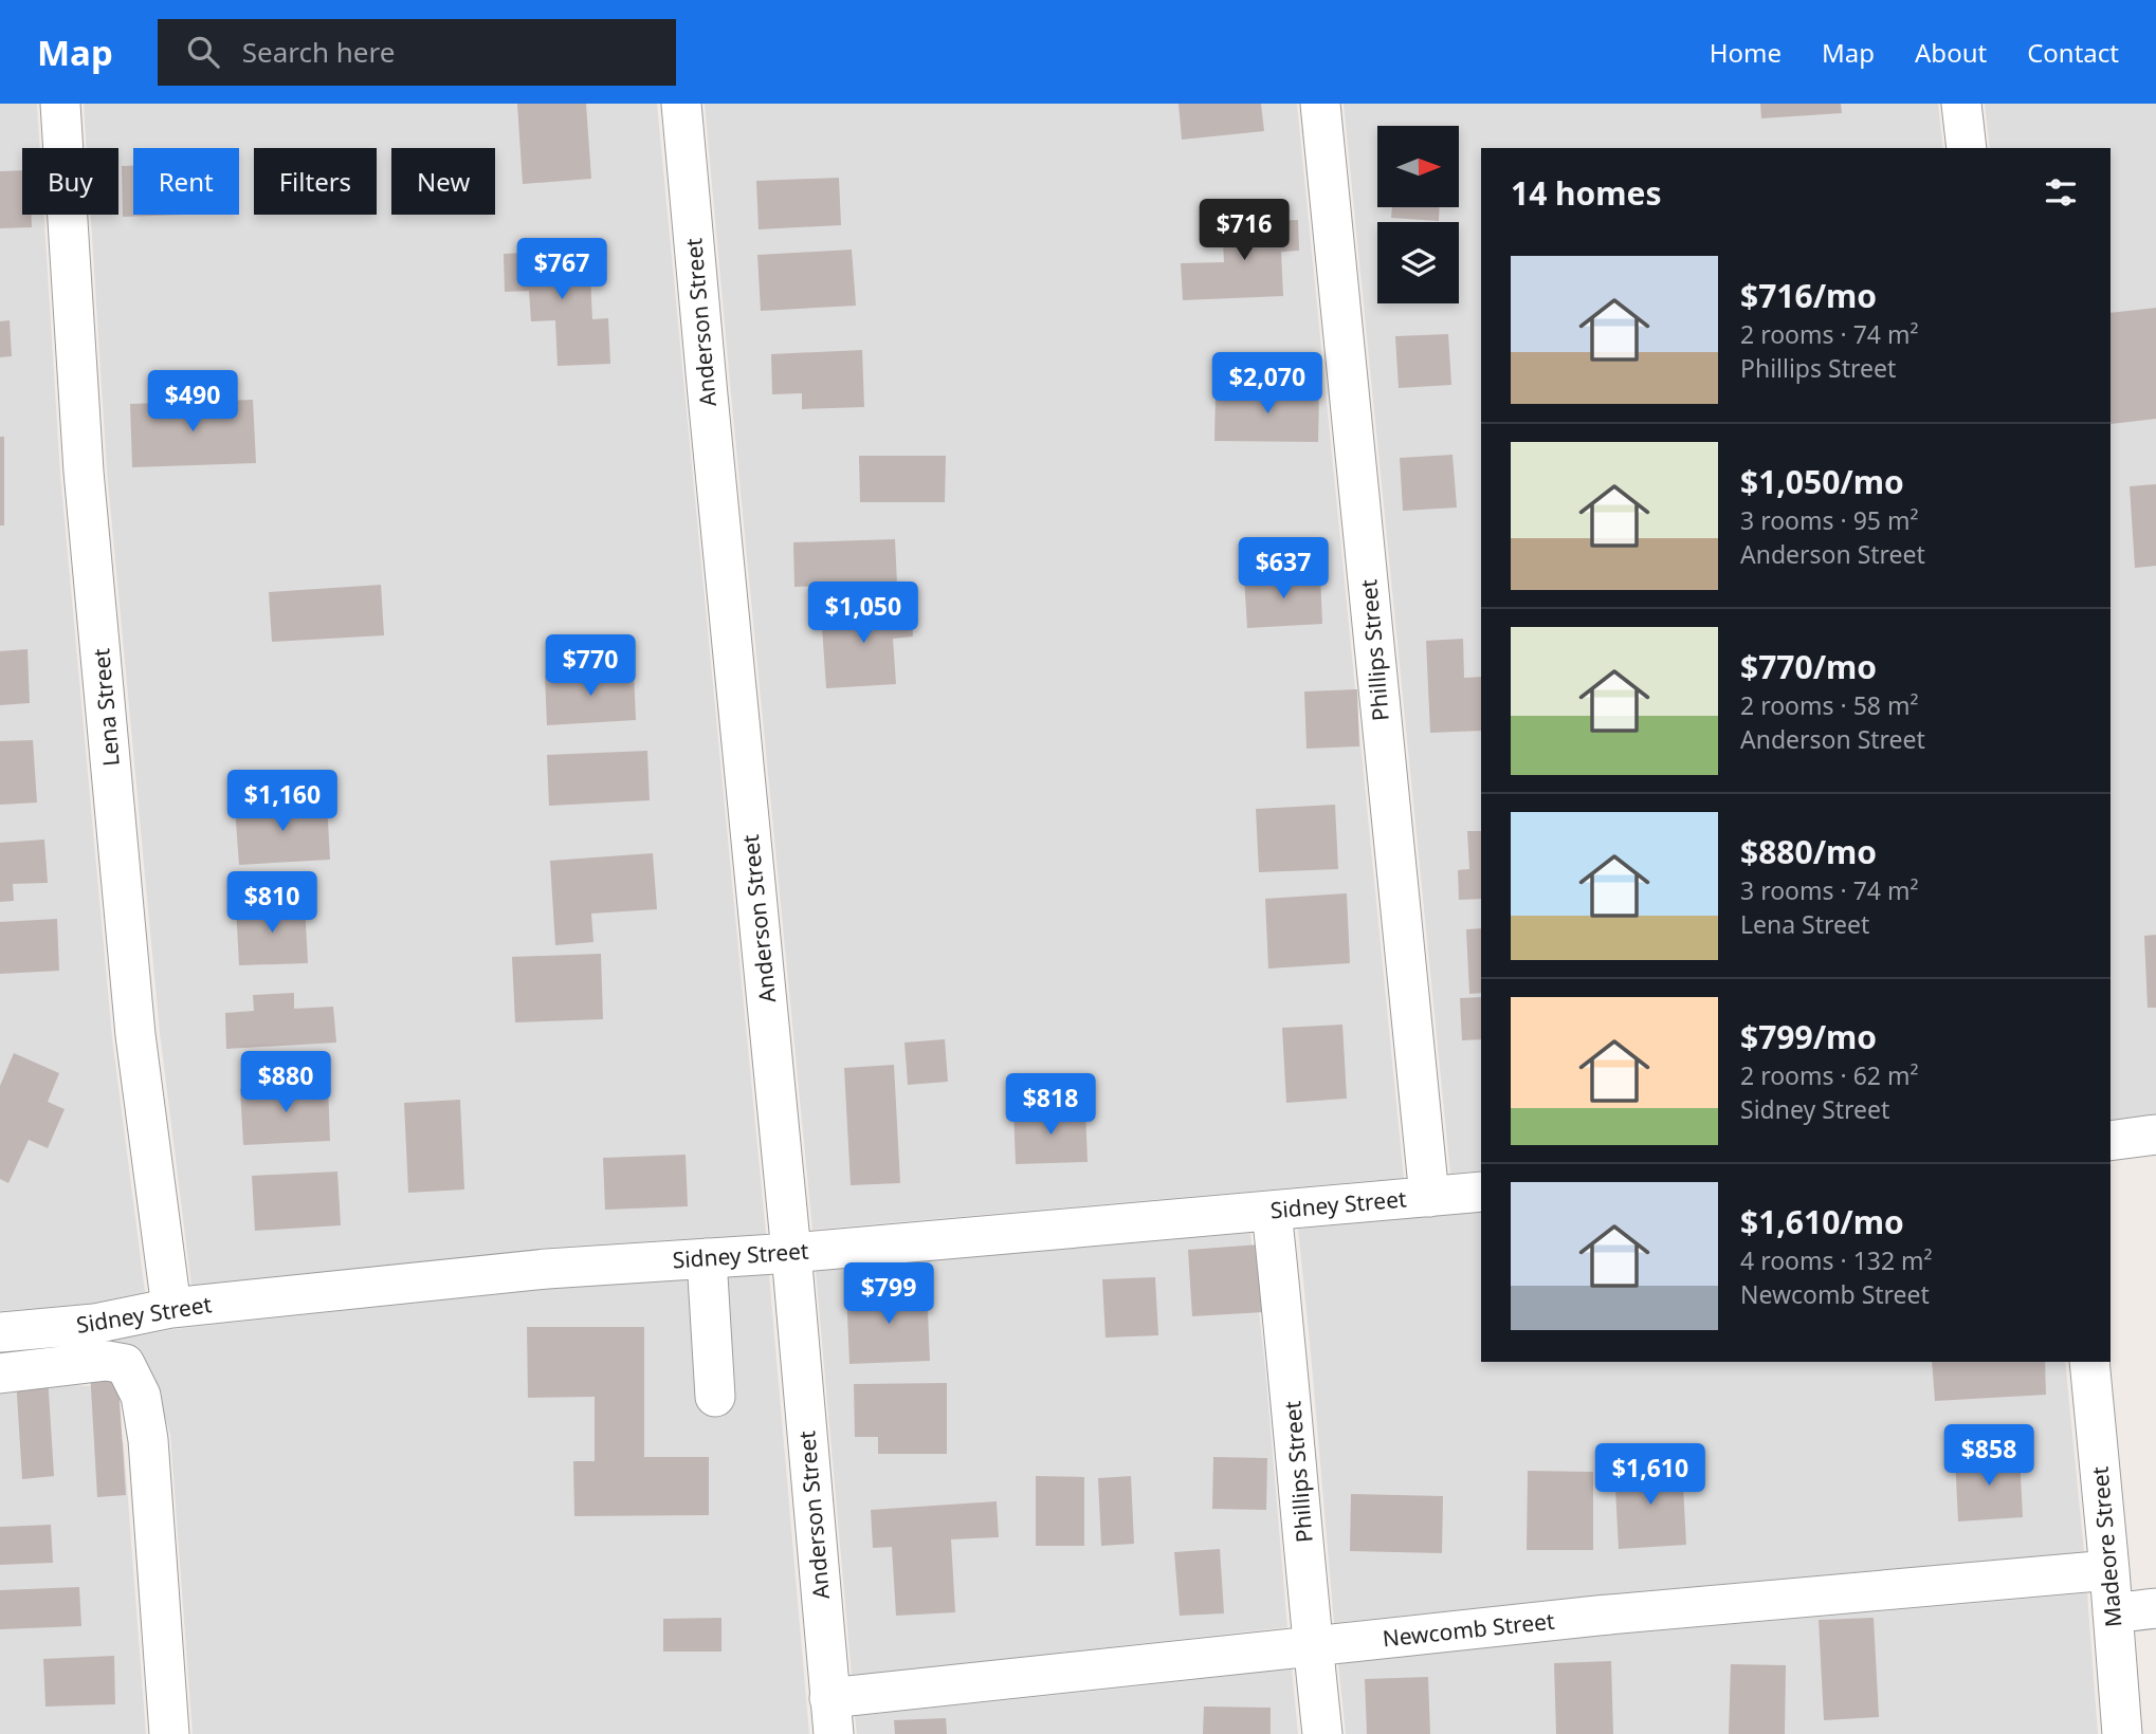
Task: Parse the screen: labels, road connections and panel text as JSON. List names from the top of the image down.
{
  "streets": {
    "street": [
      "Anderson Street",
      "Phillips Street",
      "Lena Street",
      "Sidney Street",
      "Madeore Street",
      "Newcomb Street"
    ]
  },
  "crossings": [
    ["Anderson Street", "Sidney Street"],
    ["Anderson Street", "Newcomb Street"],
    ["Phillips Street", "Sidney Street"],
    ["Phillips Street", "Newcomb Street"],
    ["Lena Street", "Sidney Street"],
    ["Madeore Street", "Newcomb Street"]
  ],
  "north": "right",
  "page": {
    "header": "Map",
    "search": "Search here",
    "nav": [
      "Home",
      "Map",
      "About",
      "Contact"
    ],
    "chip": [
      "Buy",
      "Rent",
      "Filters",
      "New"
    ],
    "heading": "14 homes",
    "price": [
      "$716",
      "$767",
      "$2,070",
      "$490",
      "$637",
      "$1,050",
      "$770",
      "$1,160",
      "$810",
      "$880",
      "$818",
      "$799",
      "$858",
      "$1,610"
    ],
    "list": [
      {
        "name": "$716/mo",
        "note": "2 rooms · 74 m² · Phillips Street"
      },
      {
        "name": "$1,050/mo",
        "note": "3 rooms · 95 m² · Anderson Street"
      },
      {
        "name": "$770/mo",
        "note": "2 rooms · 58 m² · Anderson Street"
      },
      {
        "name": "$880/mo",
        "note": "3 rooms · 74 m² · Lena Street"
      },
      {
        "name": "$799/mo",
        "note": "2 rooms · 62 m² · Sidney Street"
      },
      {
        "name": "$1,610/mo",
        "note": "4 rooms · 132 m² · Newcomb Street"
      }
    ]
  }
}
